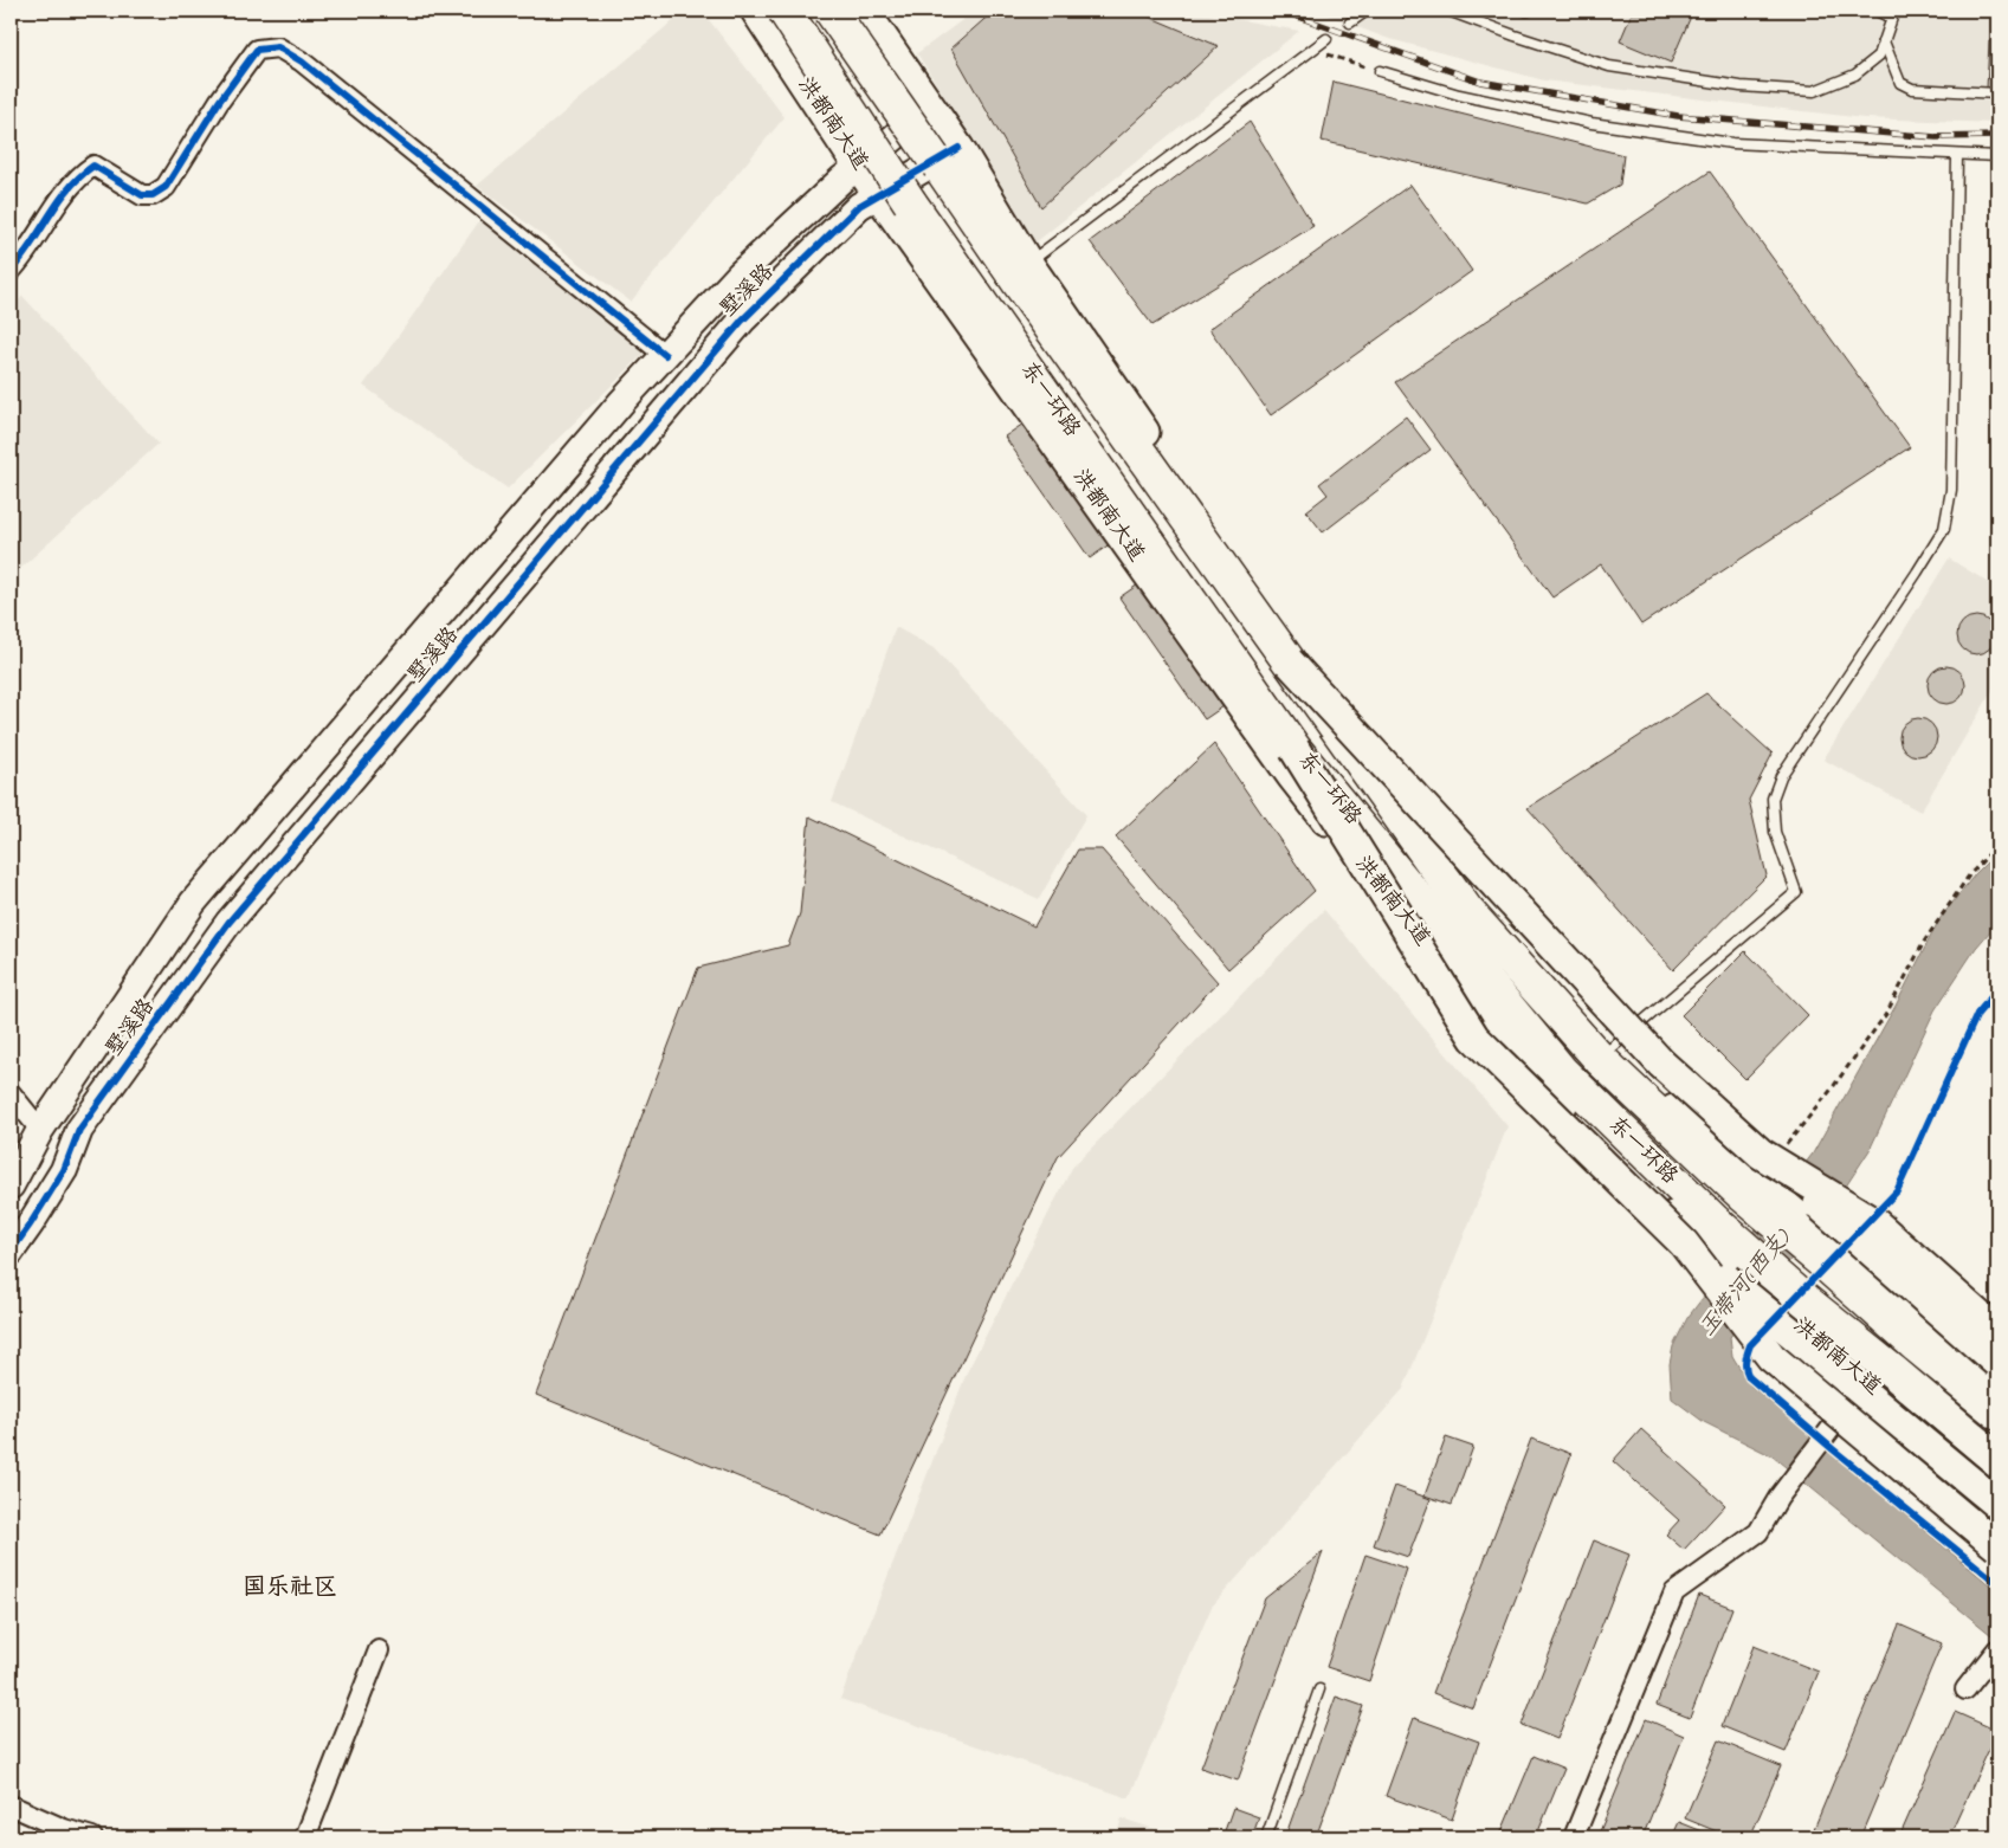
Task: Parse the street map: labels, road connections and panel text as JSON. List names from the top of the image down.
{
  "streets": {
    "highway": ["东一环路"],
    "main road": ["洪都南大道"],
    "street": ["墅溪路"]
  },
  "crossings": [
    ["洪都南大道", "墅溪路"]
  ],
  "districts": ["国乐社区"],
  "water": ["玉带河(西支)"]
}
